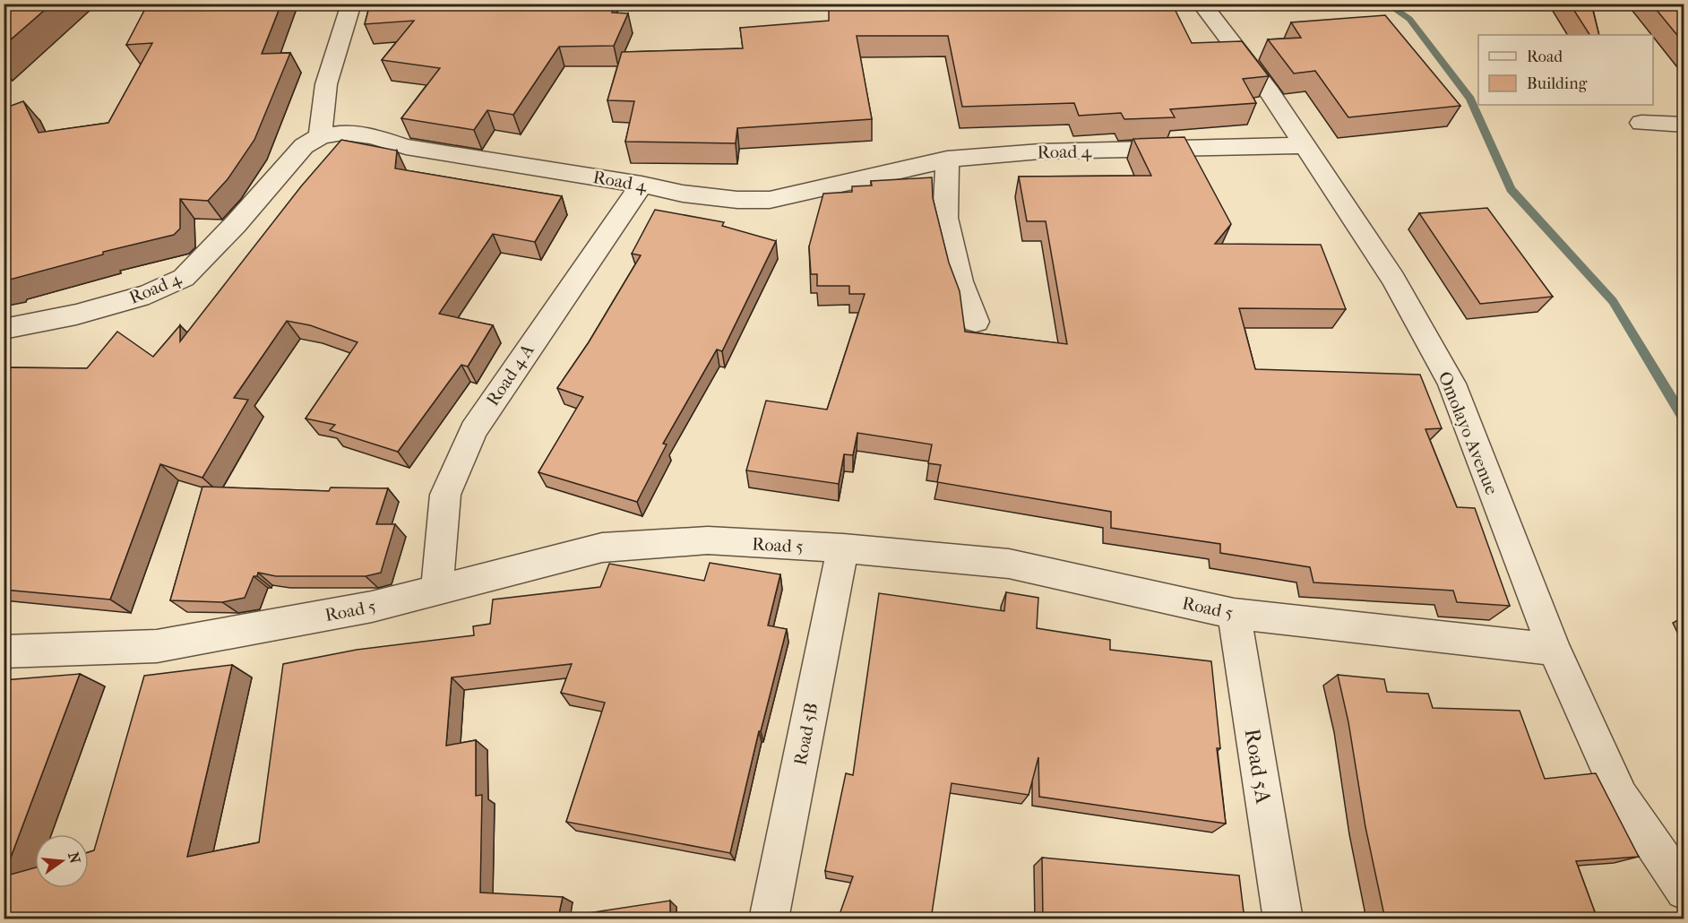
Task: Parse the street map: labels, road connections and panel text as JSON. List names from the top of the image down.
{
  "streets": {
    "street": [
      "Road 4",
      "Road 4 A",
      "Omolayo Avenue",
      "Road 5",
      "Road 5B",
      "Road 5A"
    ]
  },
  "crossings": [
    ["Road 4", "Road 4 A"],
    ["Road 4", "Omolayo Avenue"],
    ["Road 4 A", "Road 5"],
    ["Omolayo Avenue", "Road 5"],
    ["Road 5", "Road 5B"],
    ["Road 5", "Road 5A"]
  ],
  "legend": ["Road", "Building"],
  "north": "right"
}
